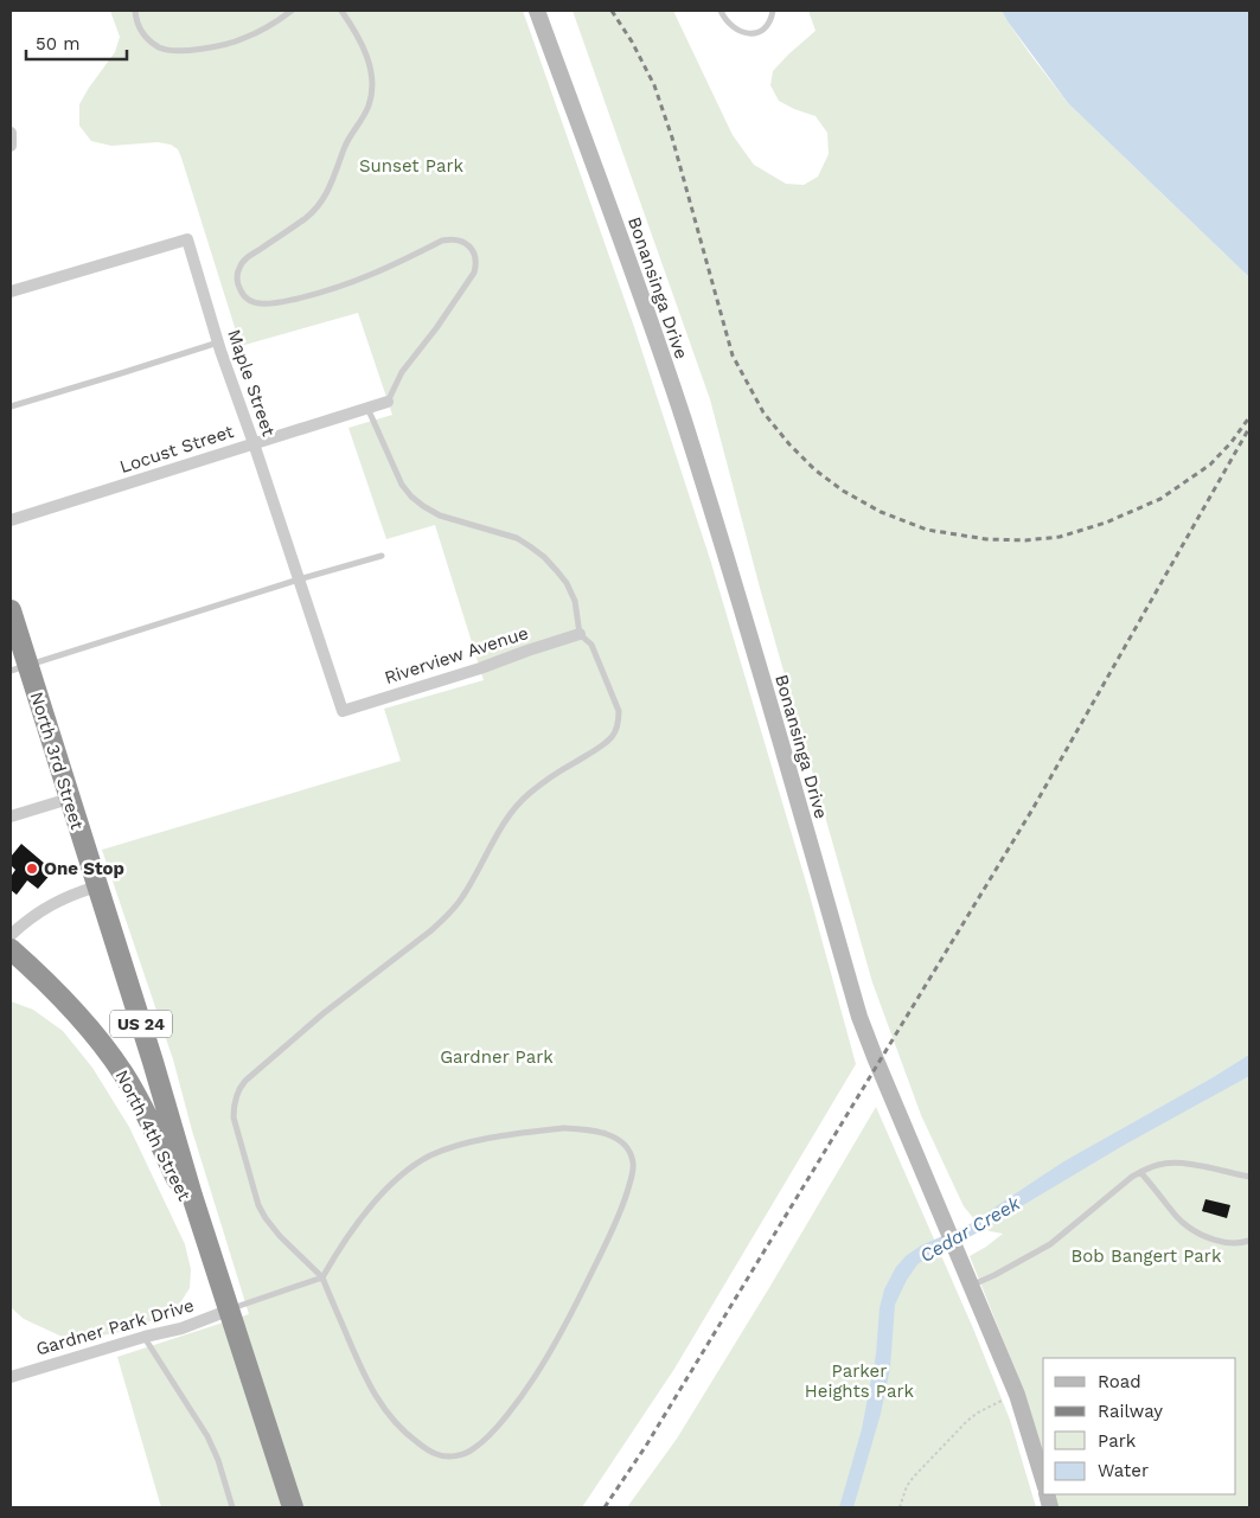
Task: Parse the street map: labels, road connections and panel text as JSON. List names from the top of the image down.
{
  "streets": {
    "highway": ["North 3rd Street", "US 24", "North 4th Street"],
    "street": [
      "Bonansinga Drive",
      "Maple Street",
      "Locust Street",
      "Riverview Avenue",
      "Gardner Park Drive"
    ]
  },
  "crossings": [
    ["Maple Street", "Locust Street"],
    ["Maple Street", "Riverview Avenue"],
    ["North 3rd Street", "US 24"],
    ["North 3rd Street", "North 4th Street"],
    ["US 24", "North 4th Street"],
    ["US 24", "Gardner Park Drive"]
  ],
  "water": ["Cedar Creek"],
  "parks": [
    "Sunset Park",
    "Gardner Park",
    "Bob Bangert Park",
    "Parker Heights Park"
  ],
  "places": ["One Stop"],
  "legend": [
    "Road",
    "Railway",
    "Park",
    "Water"
  ],
  "scale_bar": "50 m"
}
